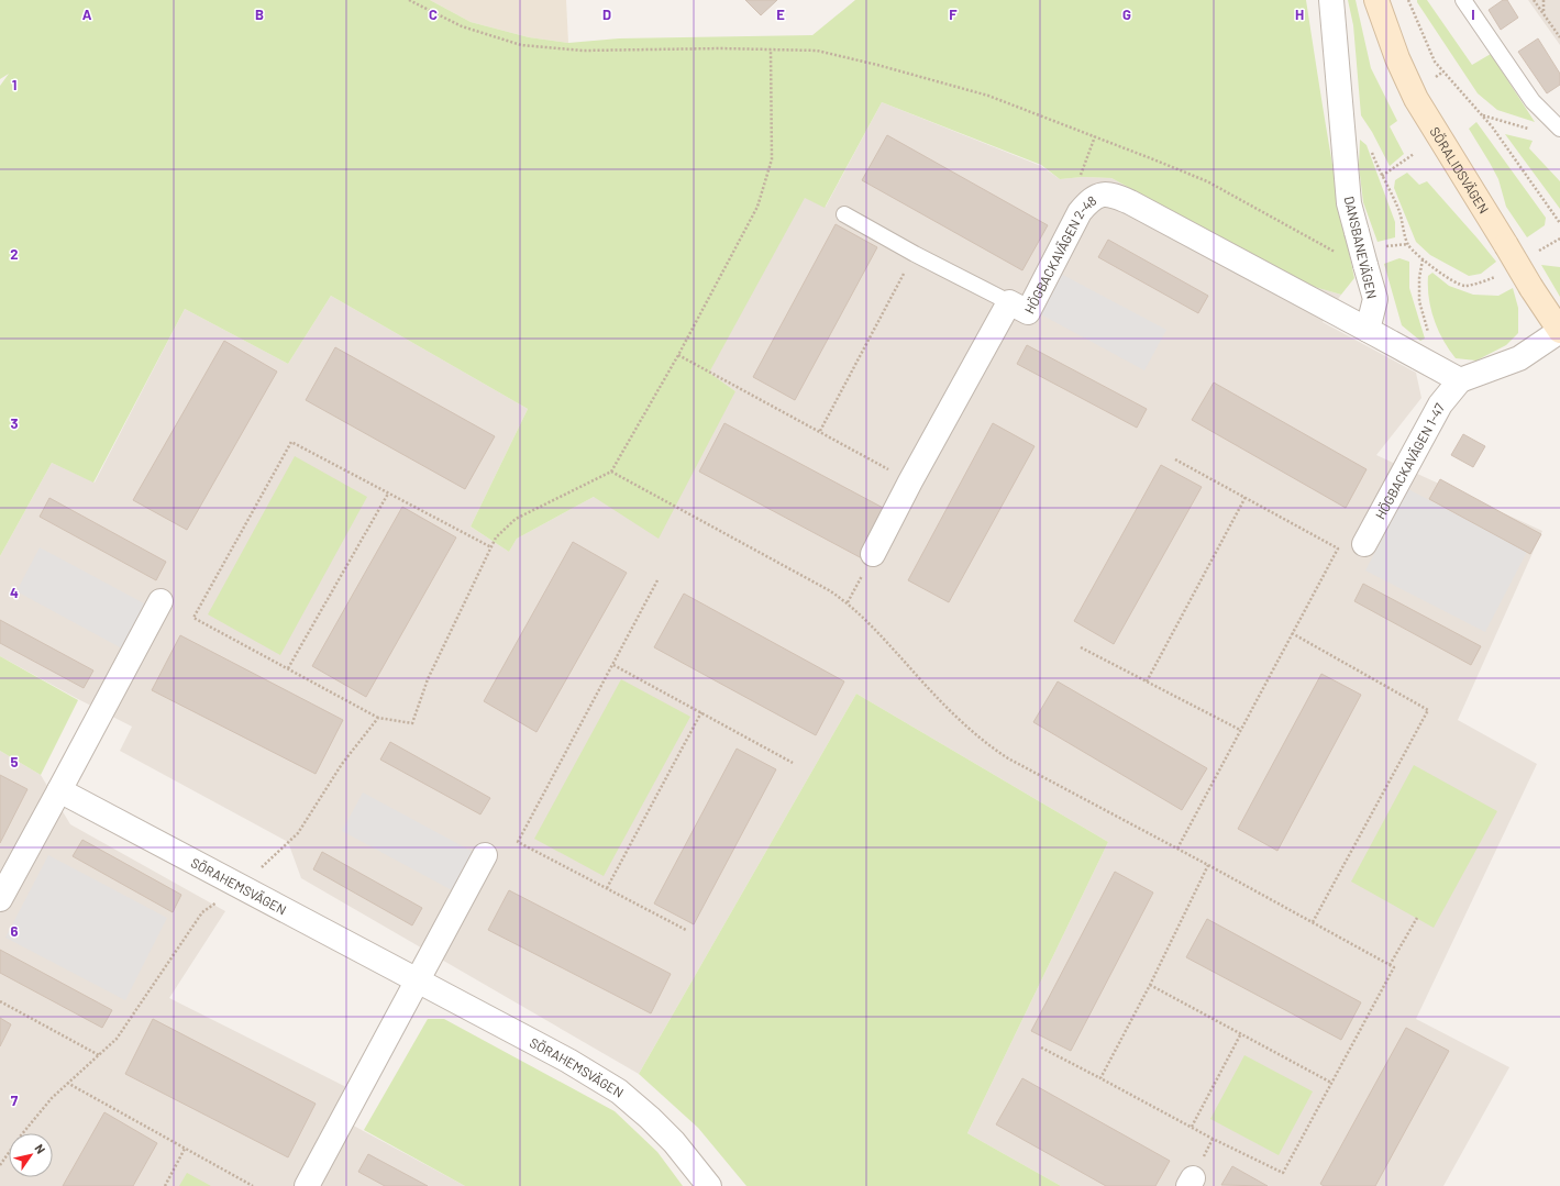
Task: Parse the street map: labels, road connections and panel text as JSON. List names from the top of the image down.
{
  "streets": {
    "street": [
      "SÖRALIDSVÄGEN",
      "DANSBANEVÄGEN",
      "HÖGBACKAVÄGEN 2-48",
      "HÖGBACKAVÄGEN 1-47",
      "SÖRAHEMSVÄGEN"
    ]
  },
  "crossings": [
    ["DANSBANEVÄGEN", "HÖGBACKAVÄGEN 2-48"]
  ],
  "north": "top right",
  "grid": {
    "columns": [
      "A",
      "B",
      "C",
      "D",
      "E",
      "F",
      "G",
      "H",
      "I"
    ],
    "rows": [
      "1",
      "2",
      "3",
      "4",
      "5",
      "6",
      "7"
    ]
  }
}
